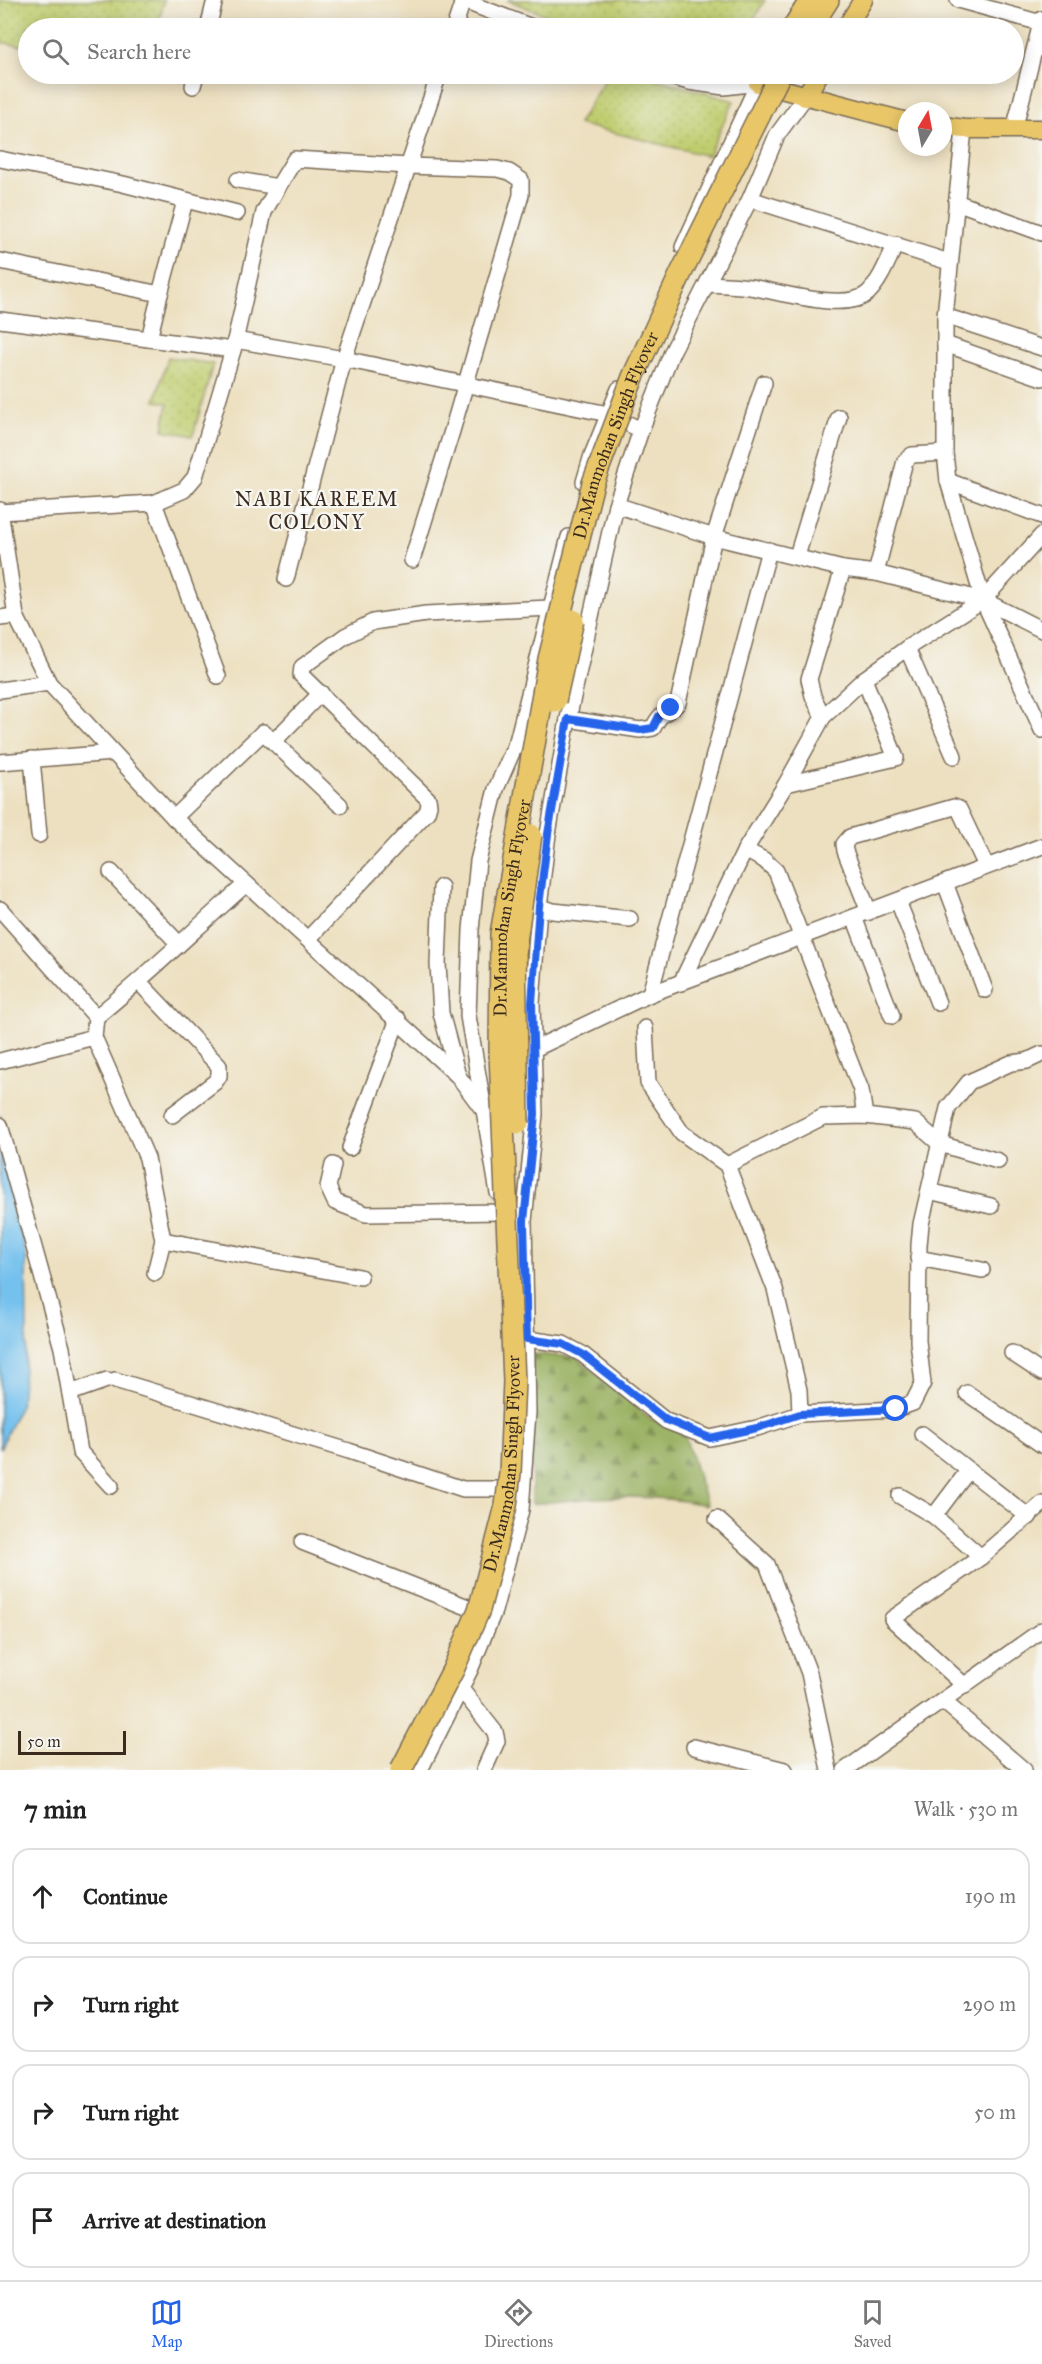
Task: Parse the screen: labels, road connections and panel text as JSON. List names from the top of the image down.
{
  "streets": {
    "highway": ["Dr.Manmohan Singh Flyover"]
  },
  "districts": ["NABI KAREEM COLONY"],
  "scale_bar": "50 m",
  "north": "top",
  "page": {
    "search": "Search here",
    "scale": "50 m",
    "heading": ["7 min", "Walk · 530 m"],
    "list": [
      ["Continue", "190 m"],
      ["Turn right", "290 m"],
      ["Turn right", "50 m"],
      "Arrive at destination"
    ],
    "nav": ["Map", "Directions", "Saved"]
  }
}
